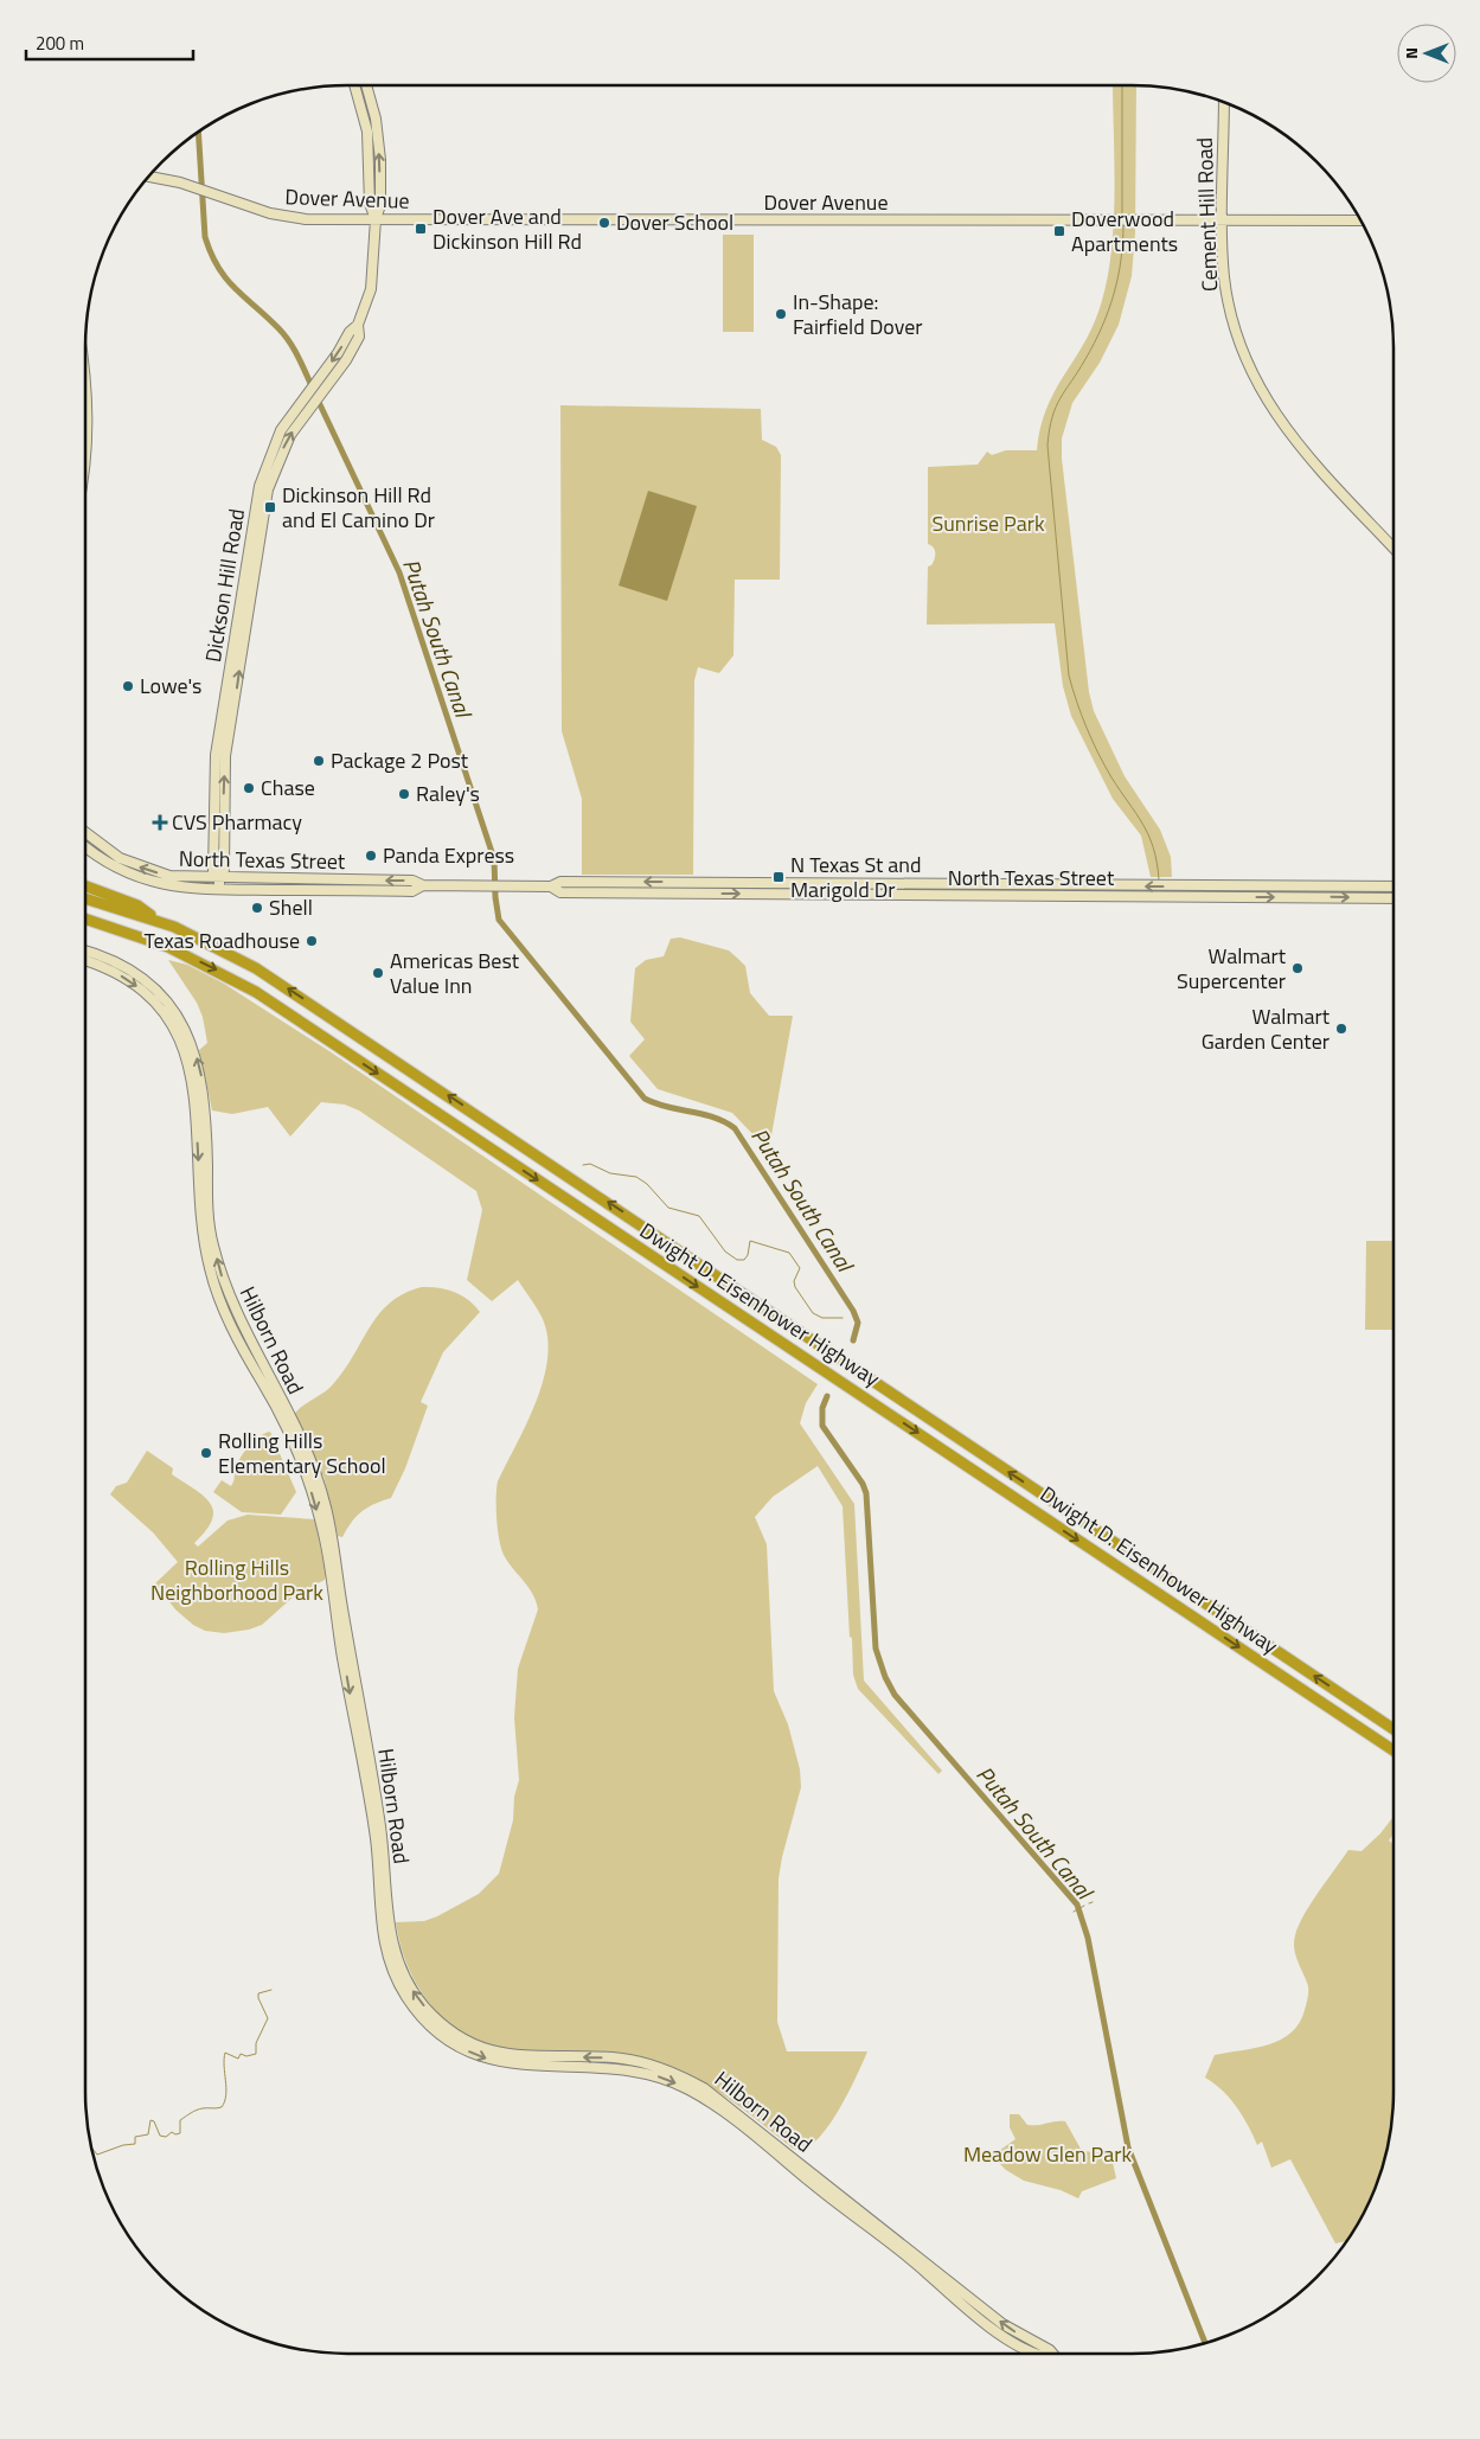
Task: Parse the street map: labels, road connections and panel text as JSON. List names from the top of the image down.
{
  "streets": {
    "highway": ["Dwight D. Eisenhower Highway"],
    "street": [
      "Dover Avenue",
      "Cement Hill Road",
      "Dickson Hill Road",
      "North Texas Street",
      "Hilborn Road"
    ]
  },
  "crossings": [
    ["Dover Avenue", "Cement Hill Road"],
    ["Dover Avenue", "Dickson Hill Road"],
    ["Dickson Hill Road", "North Texas Street"]
  ],
  "water": ["Putah South Canal"],
  "parks": ["Sunrise Park", "Rolling Hills Neighborhood Park", "Meadow Glen Park"],
  "places": {
    "other": [
      "Dover School",
      "In-Shape: Fairfield Dover",
      "Lowe's",
      "Package 2 Post",
      "Chase",
      "Raley's",
      "Panda Express",
      "Shell",
      "Texas Roadhouse",
      "Walmart Supercenter",
      "Americas Best Value Inn",
      "Walmart Garden Center",
      "Rolling Hills Elementary School"
    ],
    "transit": [
      "Dover Ave and Dickinson Hill Rd",
      "Doverwood Apartments",
      "Dickinson Hill Rd and El Camino Dr",
      "N Texas St and Marigold Dr"
    ],
    "health": ["CVS Pharmacy"]
  },
  "scale_bar": "200 m",
  "north": "left"
}
